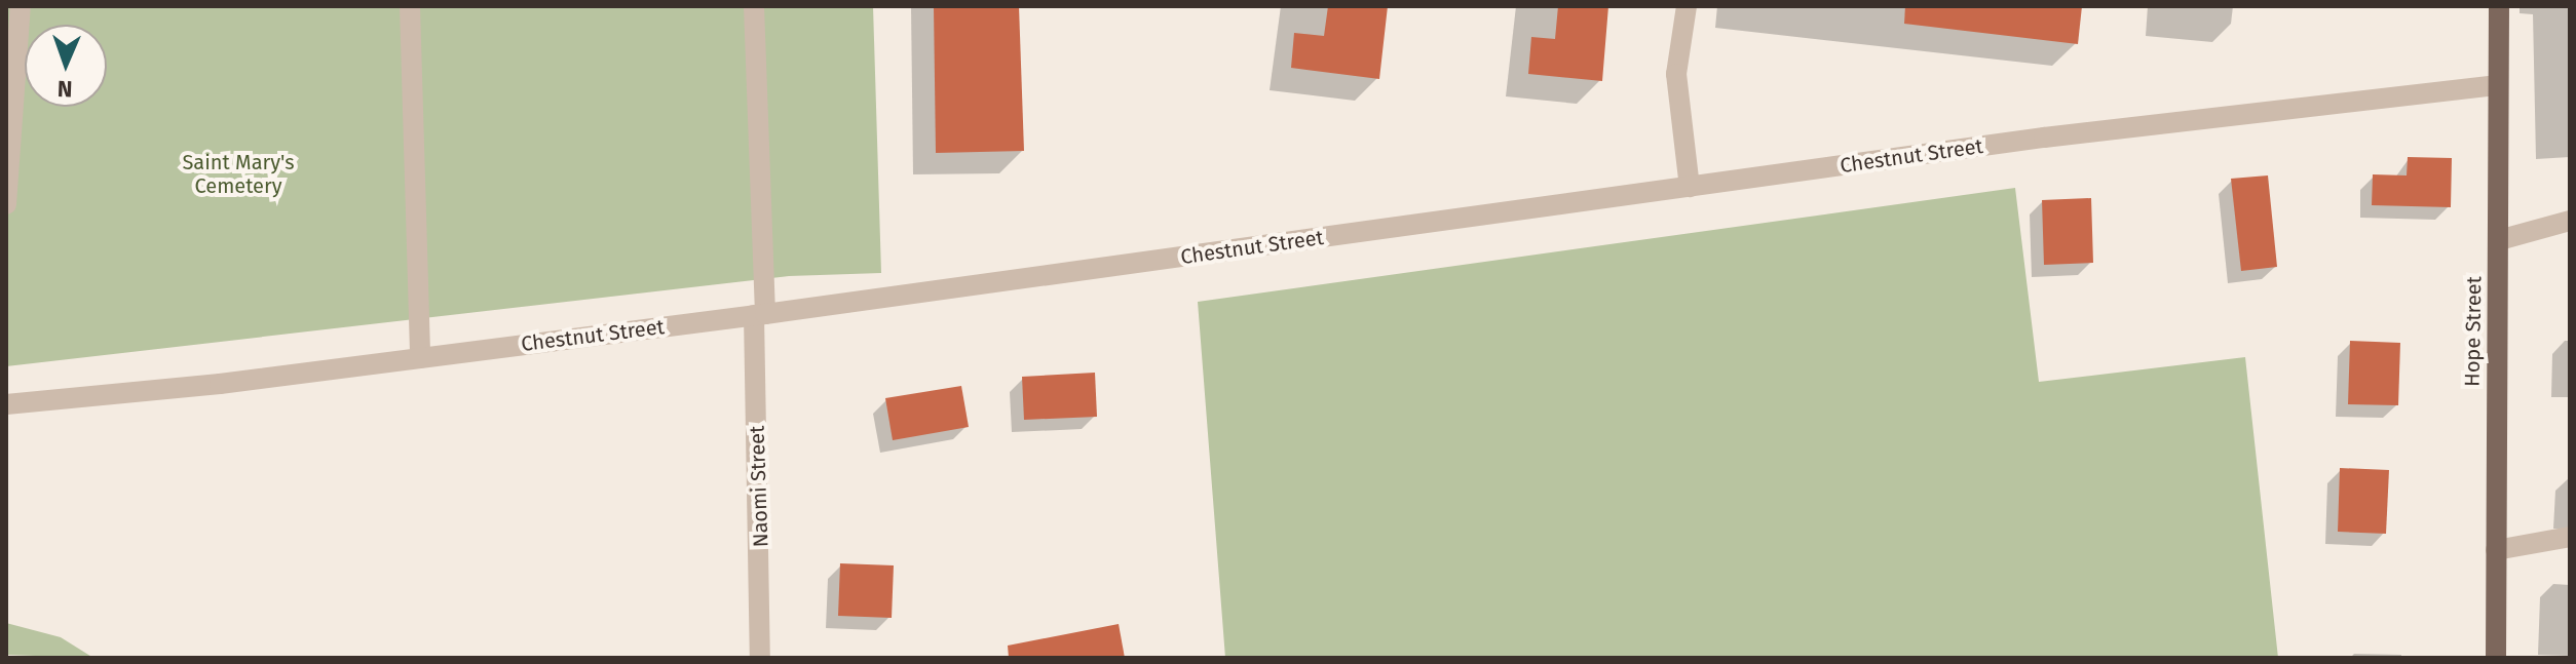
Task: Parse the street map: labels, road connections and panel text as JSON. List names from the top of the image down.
{
  "streets": {
    "main road": ["Hope Street"],
    "street": ["Chestnut Street", "Naomi Street"]
  },
  "crossings": [
    ["Chestnut Street", "Hope Street"],
    ["Chestnut Street", "Naomi Street"]
  ],
  "parks": ["Saint Mary's Cemetery"],
  "north": "bottom"
}
